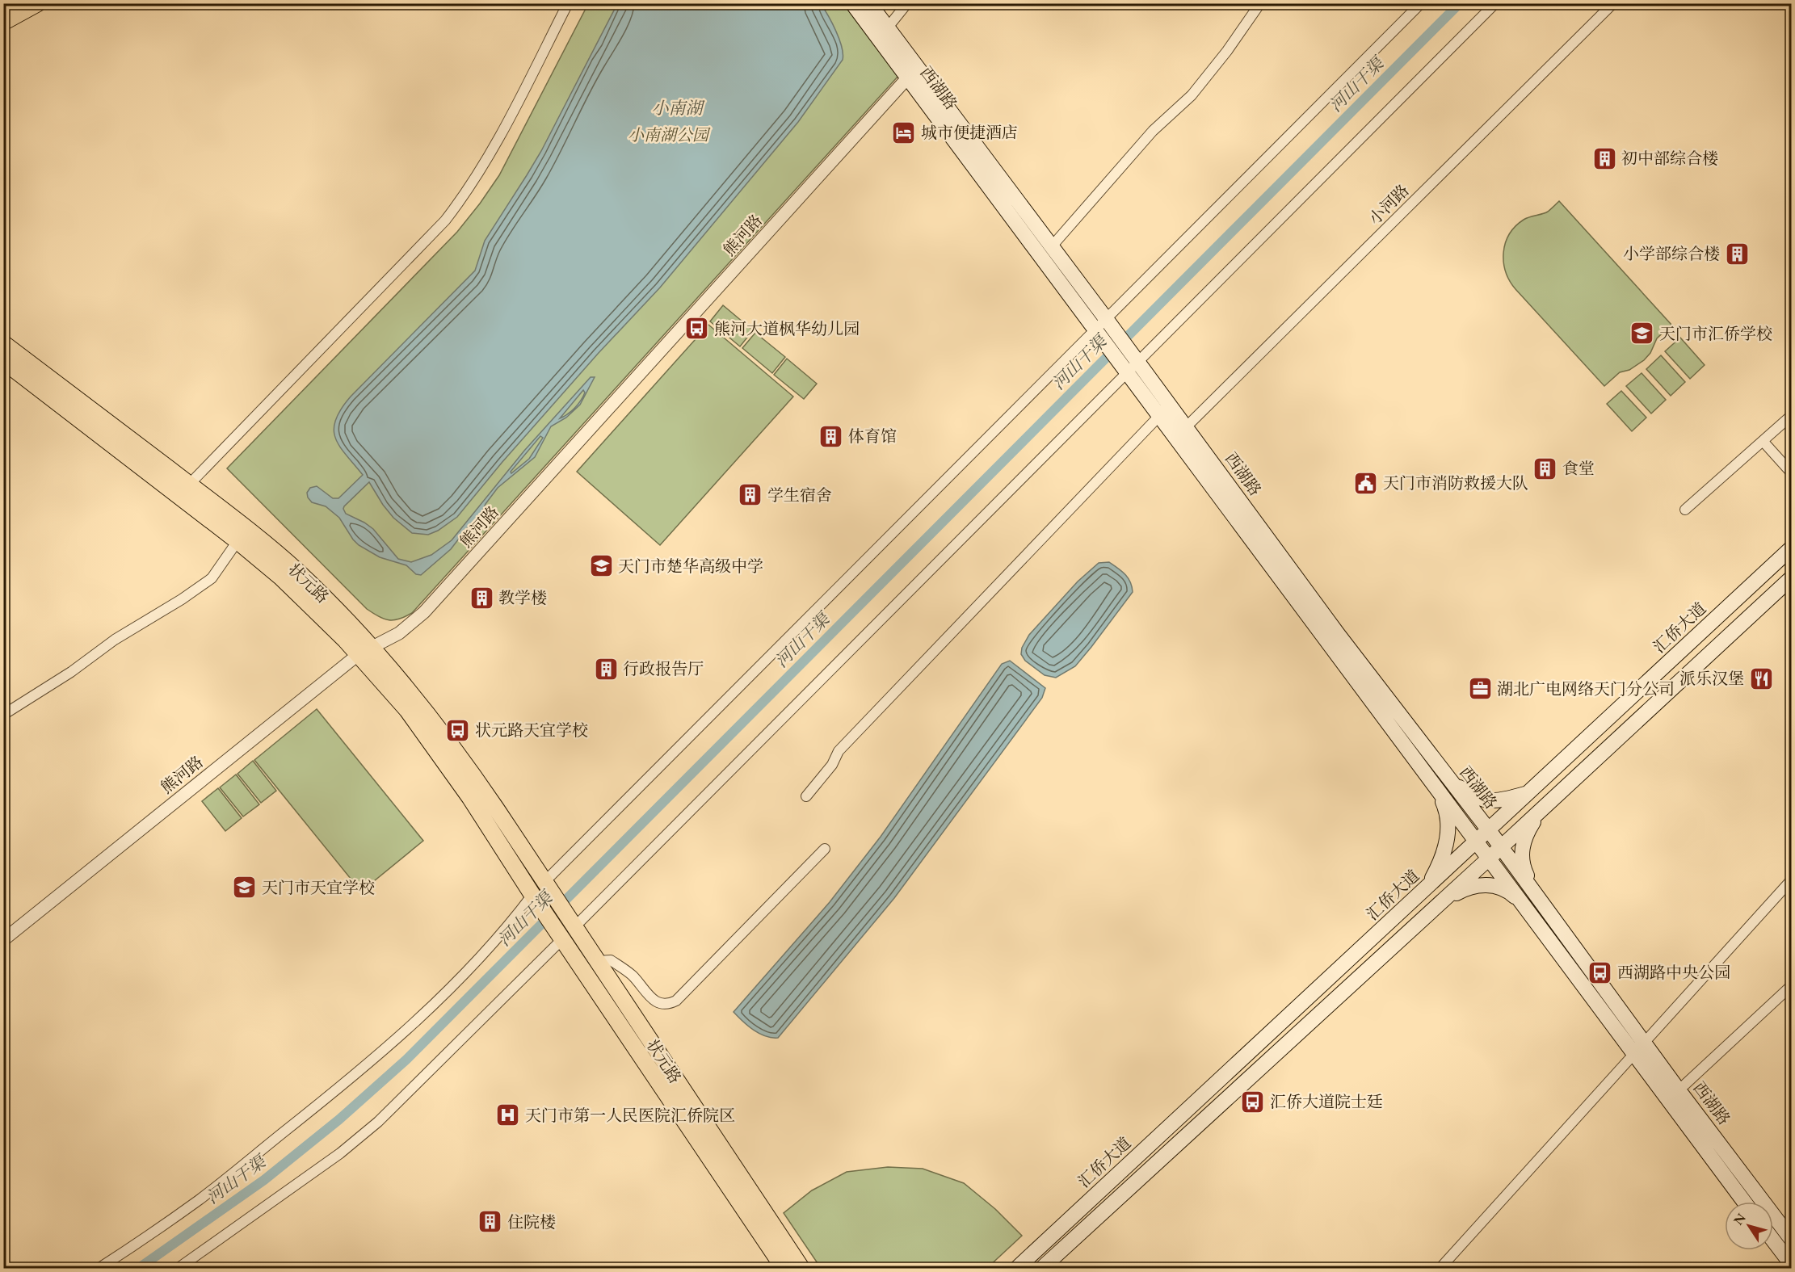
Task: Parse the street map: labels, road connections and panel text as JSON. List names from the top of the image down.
{
  "streets": {
    "main road": ["西湖路", "状元路", "汇侨大道"],
    "street": ["小河路", "熊河路"]
  },
  "crossings": [
    ["西湖路", "小河路"],
    ["西湖路", "熊河路"],
    ["西湖路", "汇侨大道"],
    ["熊河路", "状元路"]
  ],
  "water": ["河山干渠", "小南湖"],
  "parks": ["小南湖公园"],
  "places": {
    "hotel": ["城市便捷酒店"],
    "building": [
      "初中部综合楼",
      "小学部综合楼",
      "体育馆",
      "食堂",
      "学生宿舍",
      "教学楼",
      "行政报告厅",
      "住院楼"
    ],
    "bus stop": [
      "熊河大道枫华幼儿园",
      "状元路天宜学校",
      "西湖路中央公园",
      "汇侨大道院士廷"
    ],
    "school or university": ["天门市汇侨学校", "天门市楚华高级中学", "天门市天宜学校"],
    "public building": ["天门市消防救援大队"],
    "restaurant": ["派乐汉堡"],
    "office": ["湖北广电网络天门分公司"],
    "hospital": ["天门市第一人民医院汇侨院区"]
  },
  "north": "top left"
}
